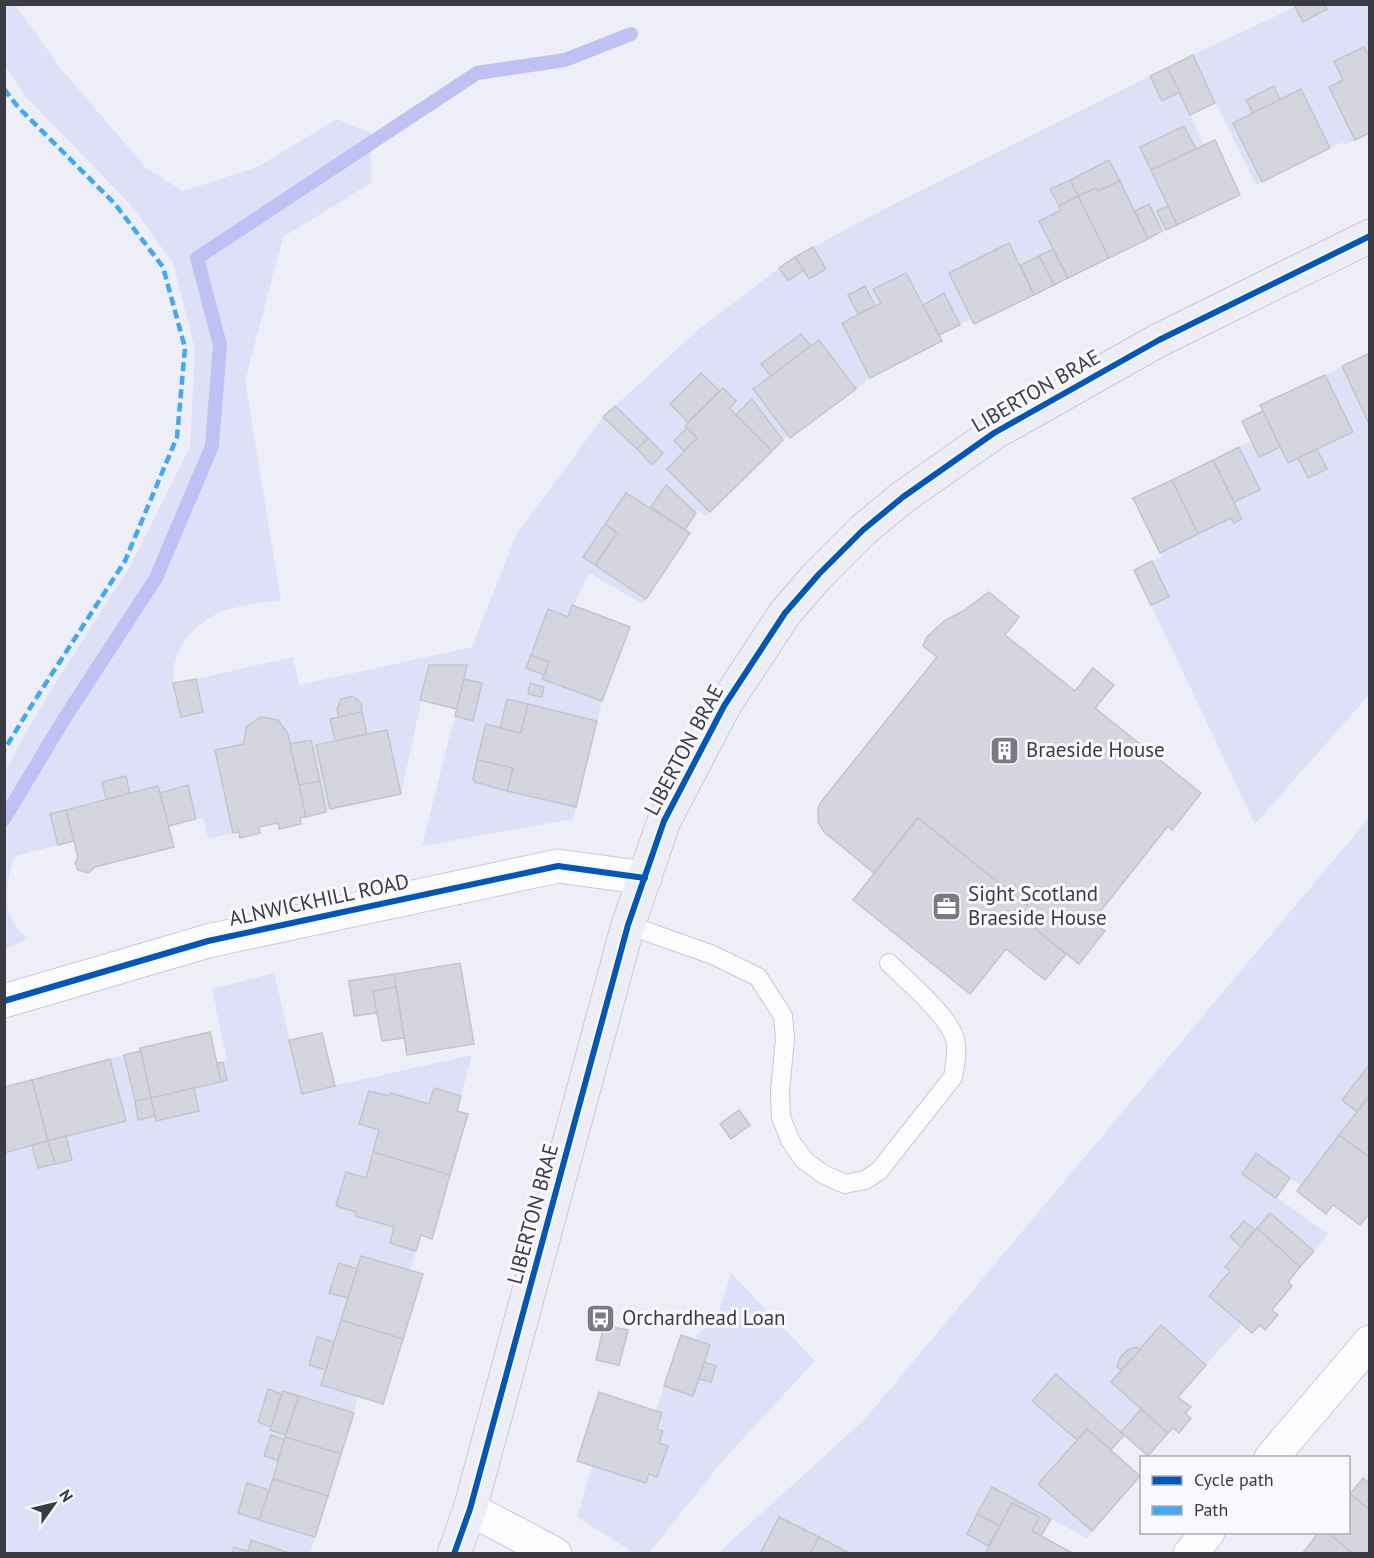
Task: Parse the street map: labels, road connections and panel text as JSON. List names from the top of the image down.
{
  "streets": {
    "main road": ["LIBERTON BRAE"],
    "street": ["ALNWICKHILL ROAD"]
  },
  "crossings": [
    ["LIBERTON BRAE", "ALNWICKHILL ROAD"]
  ],
  "places": {
    "building": ["Braeside House"],
    "office": ["Sight Scotland Braeside House"],
    "bus stop": ["Orchardhead Loan"]
  },
  "legend": ["Cycle path", "Path"],
  "north": "top right"
}
